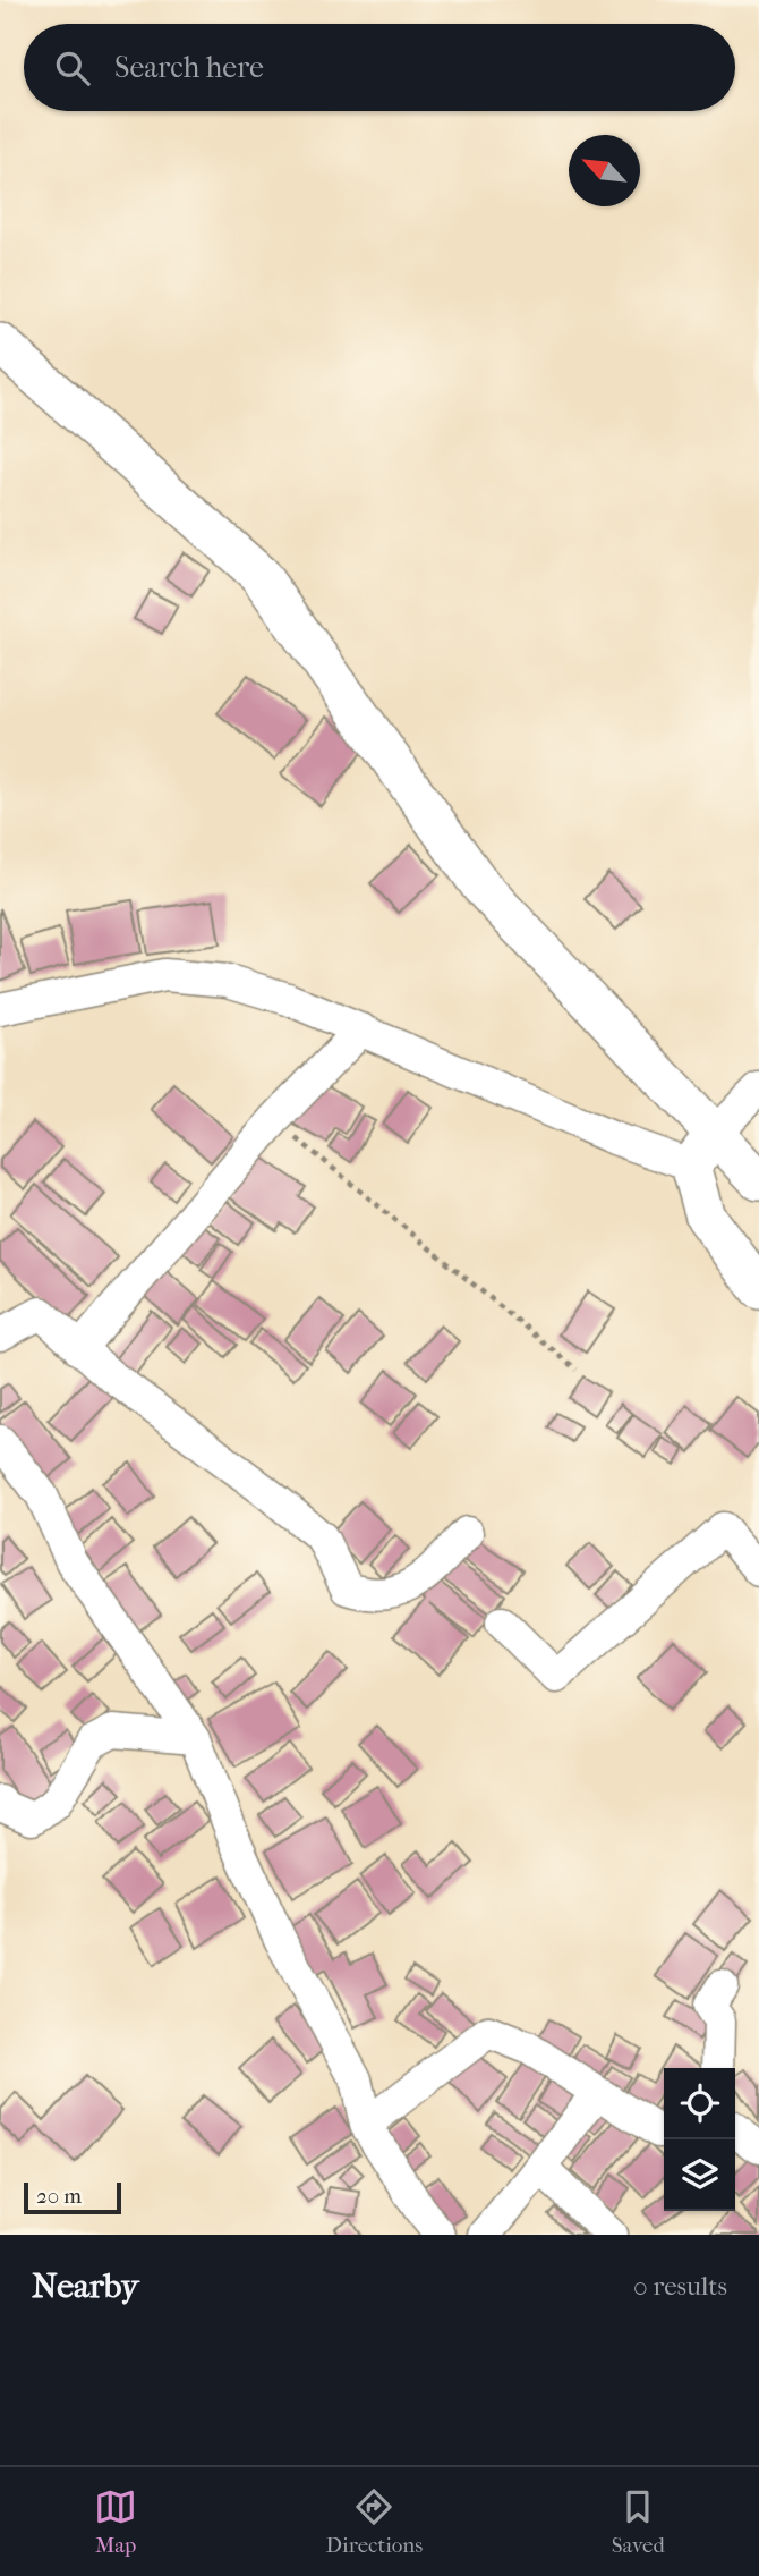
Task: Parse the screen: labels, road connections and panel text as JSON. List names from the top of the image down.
{
  "scale_bar": "20 m",
  "north": "top left",
  "page": {
    "search": "Search here",
    "scale": "20 m",
    "heading": ["Nearby", "0 results"],
    "nav": ["Map", "Directions", "Saved"]
  }
}
